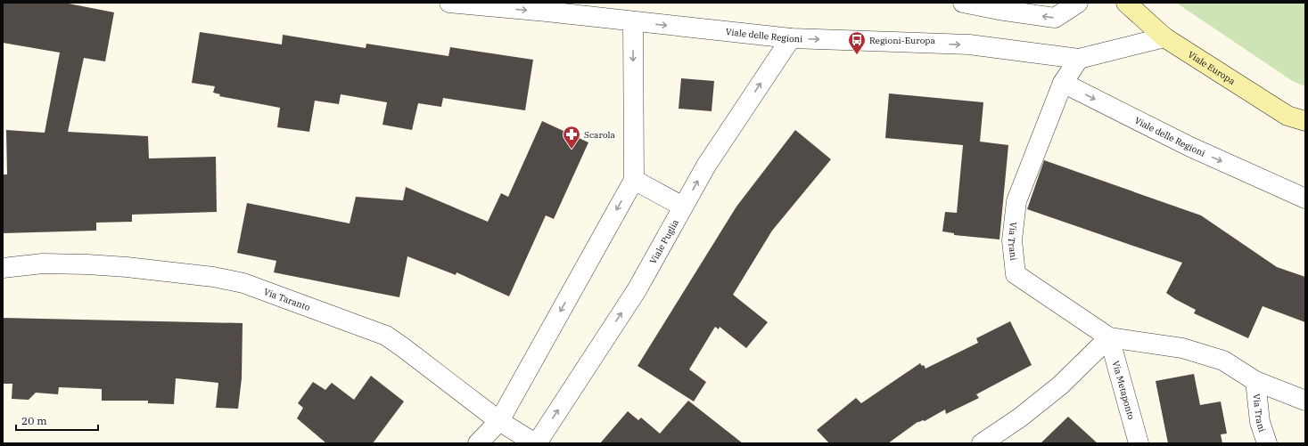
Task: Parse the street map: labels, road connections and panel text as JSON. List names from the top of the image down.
{
  "streets": {
    "main road": ["Viale Europa"],
    "street": [
      "Viale delle Regioni",
      "Viale Puglia",
      "Via Trani",
      "Via Taranto",
      "Via Metaponto"
    ]
  },
  "crossings": [
    ["Viale delle Regioni", "Viale Europa"],
    ["Viale delle Regioni", "Viale Puglia"],
    ["Viale delle Regioni", "Via Trani"],
    ["Viale Puglia", "Via Taranto"],
    ["Via Trani", "Via Metaponto"]
  ],
  "places": {
    "bus stop": ["Regioni-Europa"],
    "pharmacy": ["Scarola"]
  },
  "scale_bar": "20 m"
}
